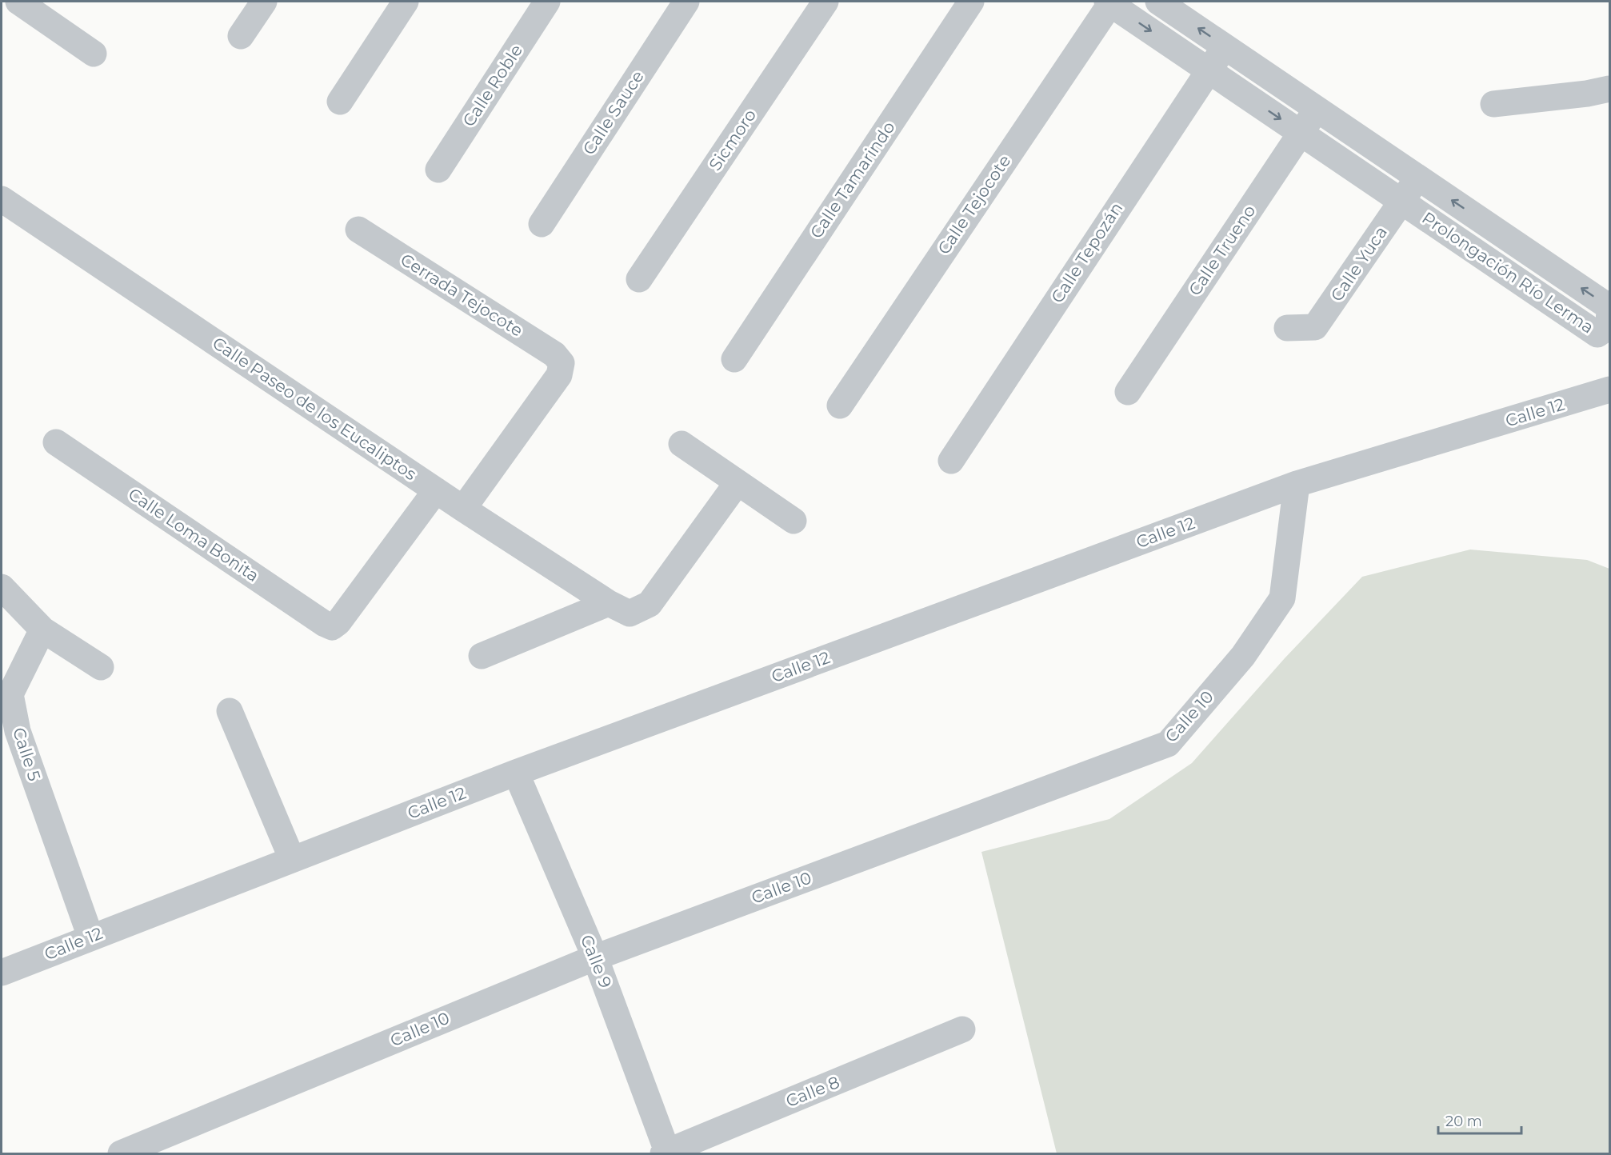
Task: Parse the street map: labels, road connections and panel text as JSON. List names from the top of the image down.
{
  "streets": {
    "street": [
      "Calle Roble",
      "Calle Sauce",
      "Sicmoro",
      "Calle Tamarindo",
      "Calle Tejocote",
      "Calle Trueno",
      "Calle Tepozán",
      "Calle Yuca",
      "Prolongación Río Lerma",
      "Cerrada Tejocote",
      "Calle Paseo de los Eucaliptos",
      "Calle 12",
      "Calle Loma Bonita",
      "Calle 10",
      "Calle 5",
      "Calle 9",
      "Calle 8"
    ]
  },
  "crossings": [
    ["Calle Tejocote", "Prolongación Río Lerma"],
    ["Calle Trueno", "Prolongación Río Lerma"],
    ["Calle Tepozán", "Prolongación Río Lerma"],
    ["Calle Yuca", "Prolongación Río Lerma"],
    ["Cerrada Tejocote", "Calle Paseo de los Eucaliptos"],
    ["Calle Paseo de los Eucaliptos", "Calle Loma Bonita"],
    ["Calle 12", "Calle 10"],
    ["Calle 12", "Calle 5"],
    ["Calle 12", "Calle 9"],
    ["Calle 10", "Calle 9"],
    ["Calle 9", "Calle 8"]
  ],
  "scale_bar": "20 m"
}
